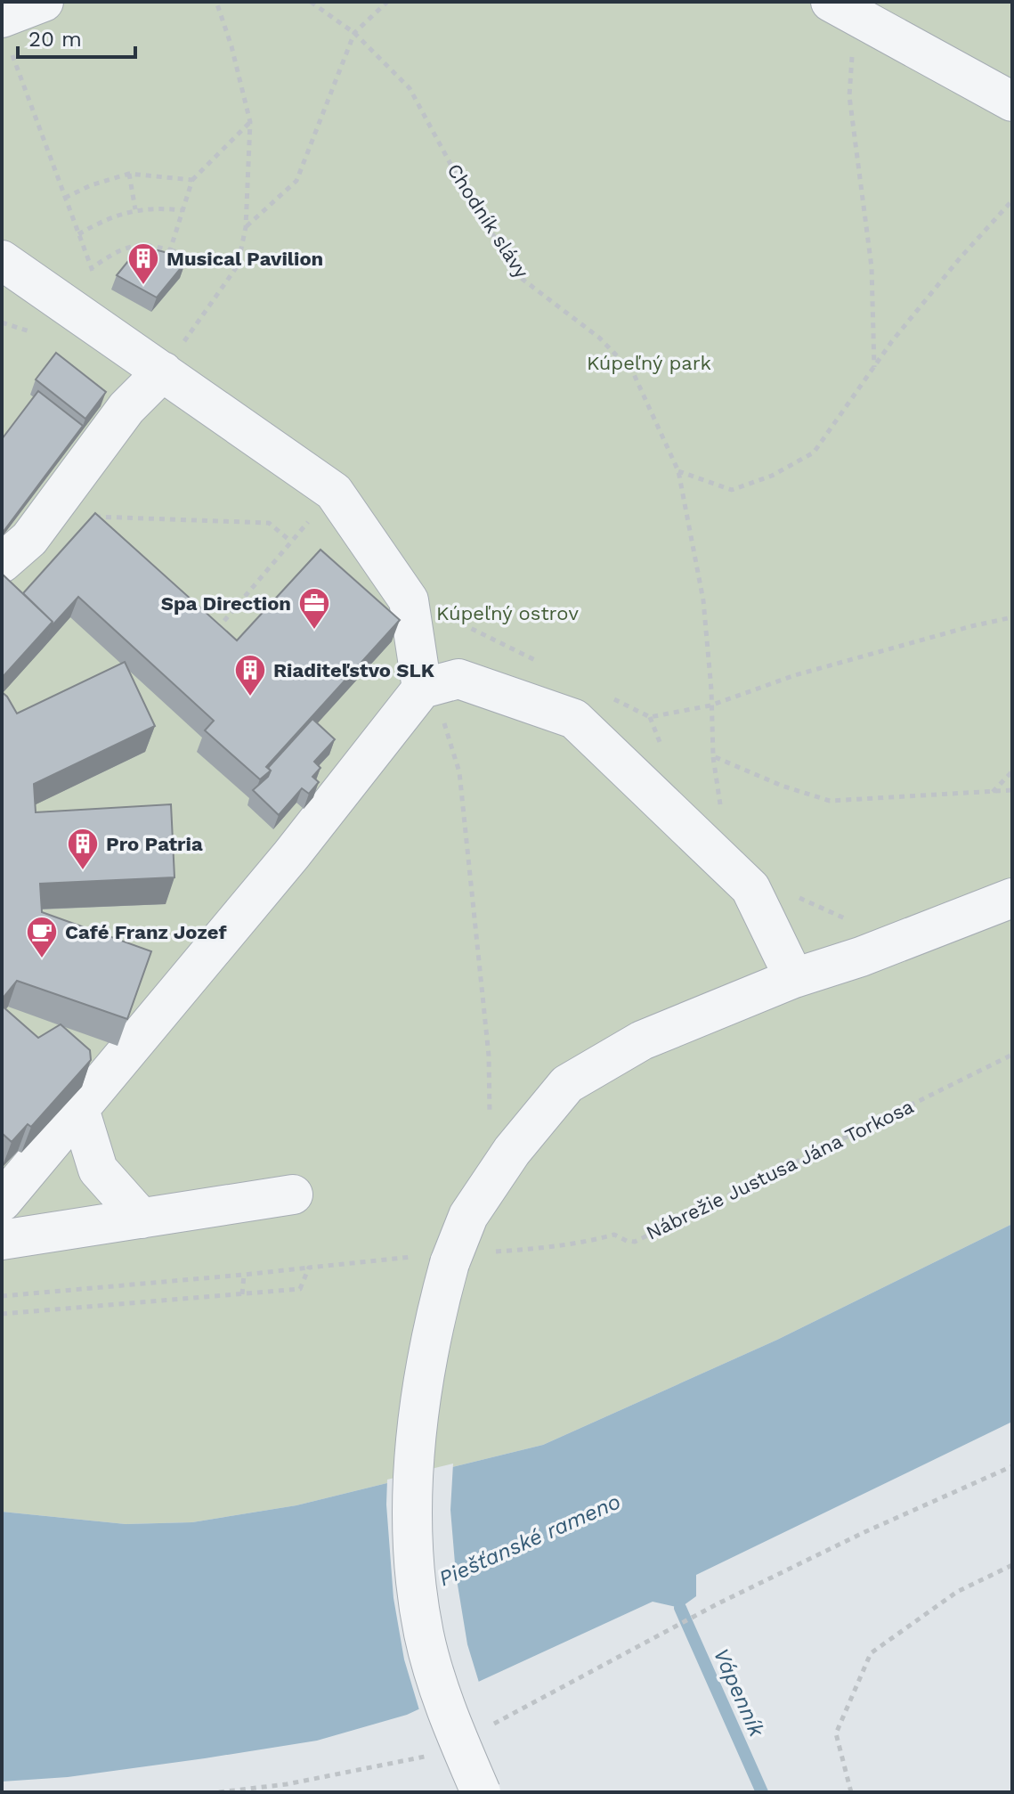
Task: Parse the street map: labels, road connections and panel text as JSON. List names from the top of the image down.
{
  "streets": {
    "path": ["Chodník slávy", "Nábrežie Justusa Jána Torkosa"]
  },
  "water": ["Piešťanské rameno", "Vápenník"],
  "parks": ["Kúpeľný park", "Kúpeľný ostrov"],
  "places": {
    "building": ["Musical Pavilion", "Riaditeľstvo SLK", "Pro Patria"],
    "office": ["Spa Direction"],
    "cafe": ["Café Franz Jozef"]
  },
  "scale_bar": "20 m"
}
